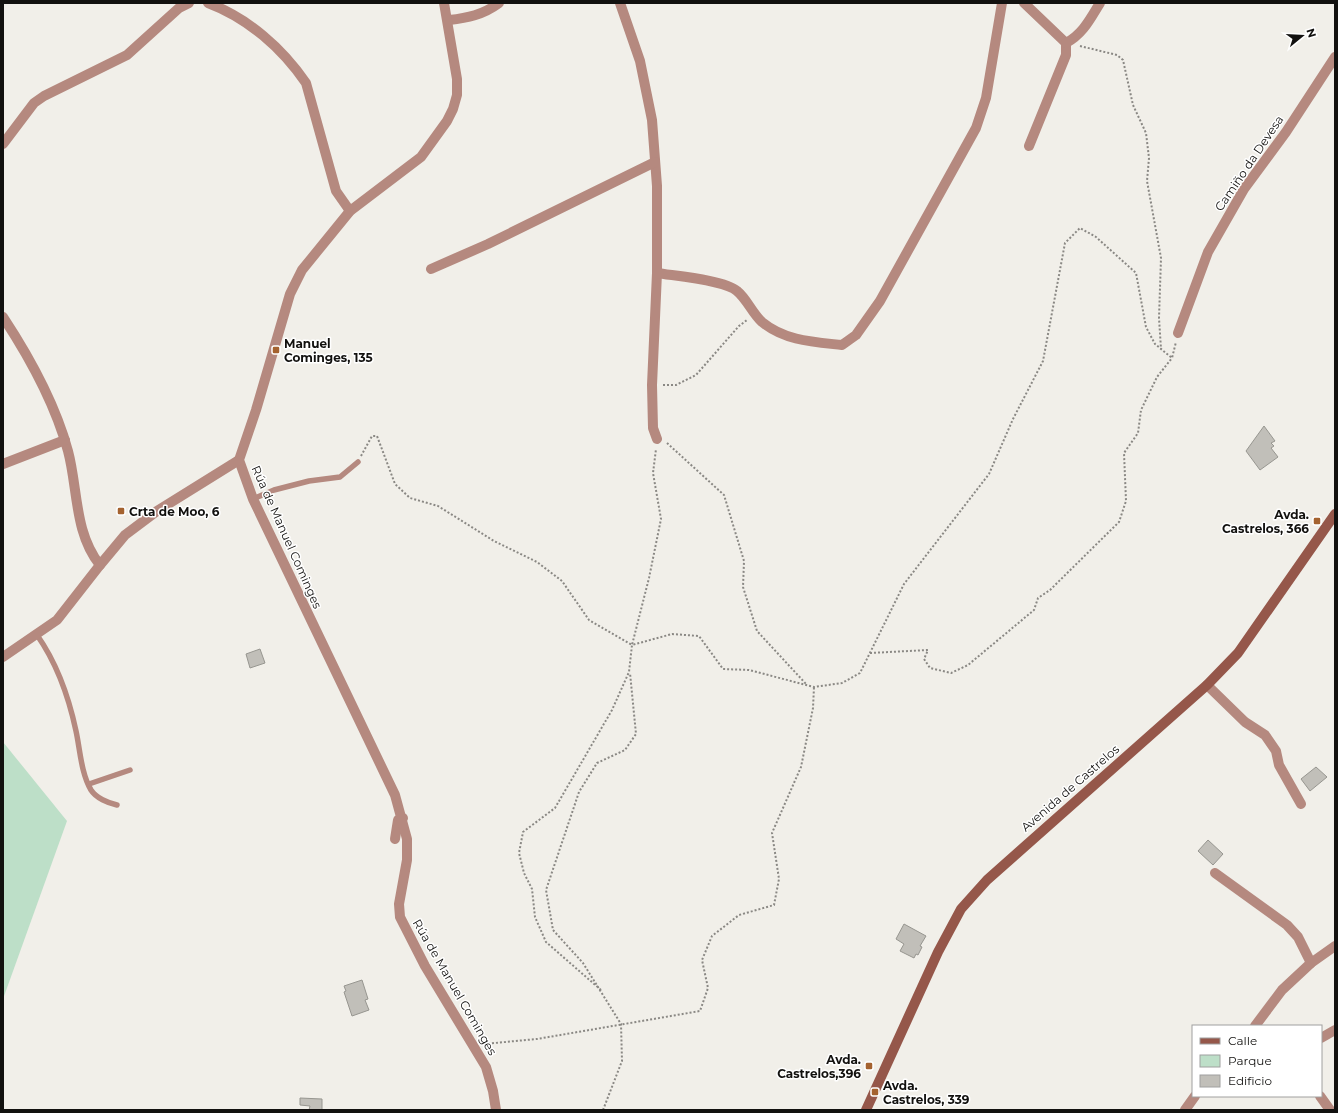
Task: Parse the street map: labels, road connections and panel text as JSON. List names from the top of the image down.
{
  "streets": {
    "main road": ["Avenida de Castrelos"],
    "street": ["Camiño da Devesa", "Rúa de Manuel Cominges"]
  },
  "places": {
    "transit": [
      "Manuel Cominges, 135",
      "Crta de Moo, 6",
      "Avda. Castrelos, 366",
      "Avda. Castrelos,396",
      "Avda. Castrelos, 339"
    ]
  },
  "legend": ["Calle", "Parque", "Edificio"],
  "north": "right"
}
